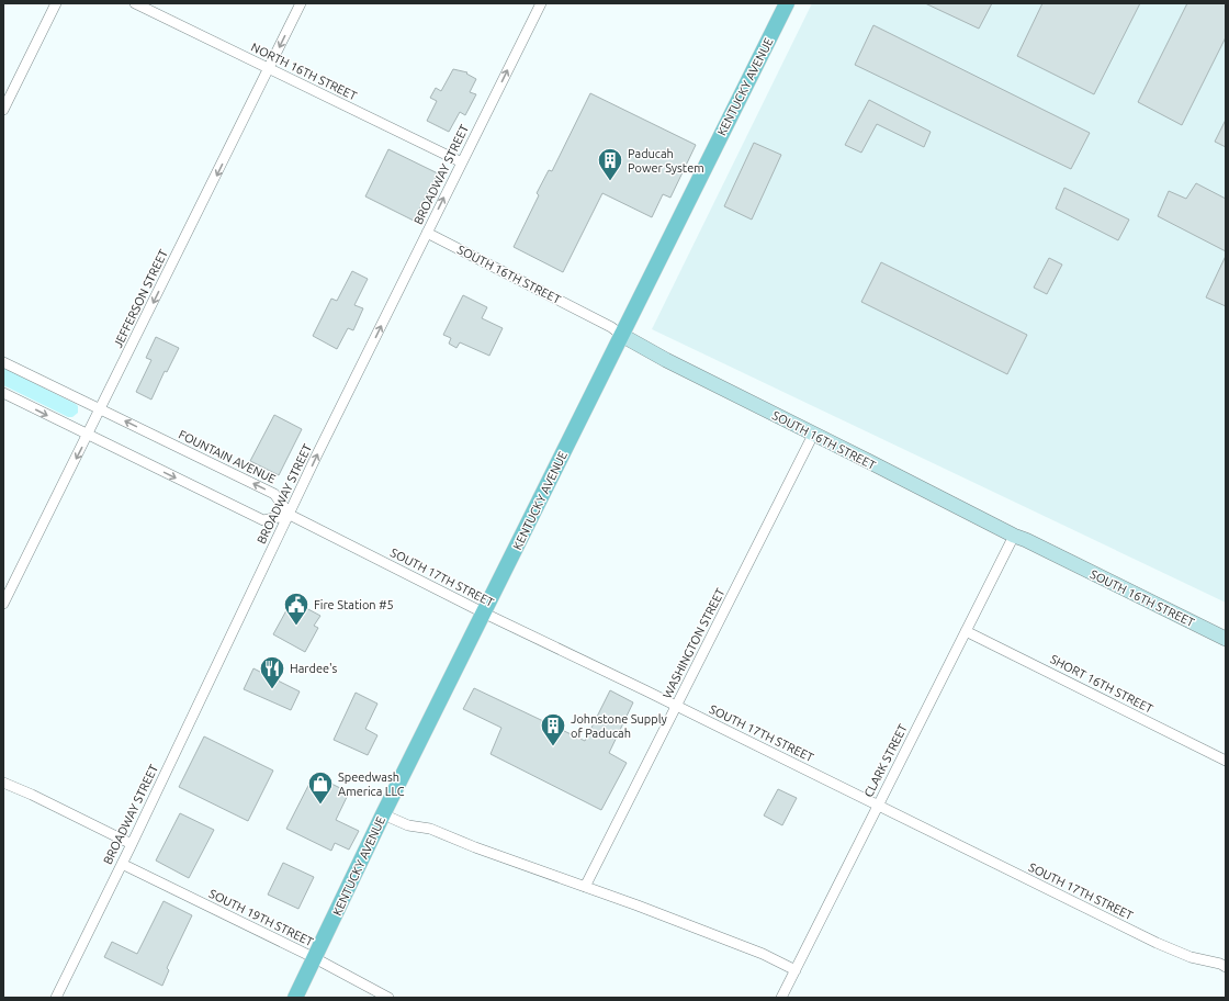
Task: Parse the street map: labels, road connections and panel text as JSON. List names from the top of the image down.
{
  "streets": {
    "main road": ["KENTUCKY AVENUE"],
    "street": [
      "NORTH 16TH STREET",
      "BROADWAY STREET",
      "SOUTH 16TH STREET",
      "JEFFERSON STREET",
      "FOUNTAIN AVENUE",
      "SOUTH 17TH STREET",
      "WASHINGTON STREET",
      "SHORT 16TH STREET",
      "CLARK STREET",
      "SOUTH 19TH STREET"
    ]
  },
  "crossings": [
    ["NORTH 16TH STREET", "BROADWAY STREET"],
    ["NORTH 16TH STREET", "JEFFERSON STREET"],
    ["KENTUCKY AVENUE", "SOUTH 16TH STREET"],
    ["KENTUCKY AVENUE", "SOUTH 17TH STREET"],
    ["KENTUCKY AVENUE", "SOUTH 19TH STREET"],
    ["BROADWAY STREET", "SOUTH 16TH STREET"],
    ["BROADWAY STREET", "FOUNTAIN AVENUE"],
    ["BROADWAY STREET", "SOUTH 17TH STREET"],
    ["BROADWAY STREET", "SOUTH 19TH STREET"],
    ["SOUTH 16TH STREET", "WASHINGTON STREET"],
    ["SOUTH 16TH STREET", "CLARK STREET"],
    ["JEFFERSON STREET", "FOUNTAIN AVENUE"],
    ["FOUNTAIN AVENUE", "SOUTH 17TH STREET"],
    ["SOUTH 17TH STREET", "WASHINGTON STREET"],
    ["SOUTH 17TH STREET", "CLARK STREET"],
    ["SHORT 16TH STREET", "CLARK STREET"]
  ],
  "one_way": ["BROADWAY STREET", "JEFFERSON STREET"],
  "places": {
    "building": ["Paducah Power System", "Johnstone Supply of Paducah"],
    "public building": ["Fire Station #5"],
    "restaurant": ["Hardee's"],
    "shop": ["Speedwash America LLC"]
  }
}
